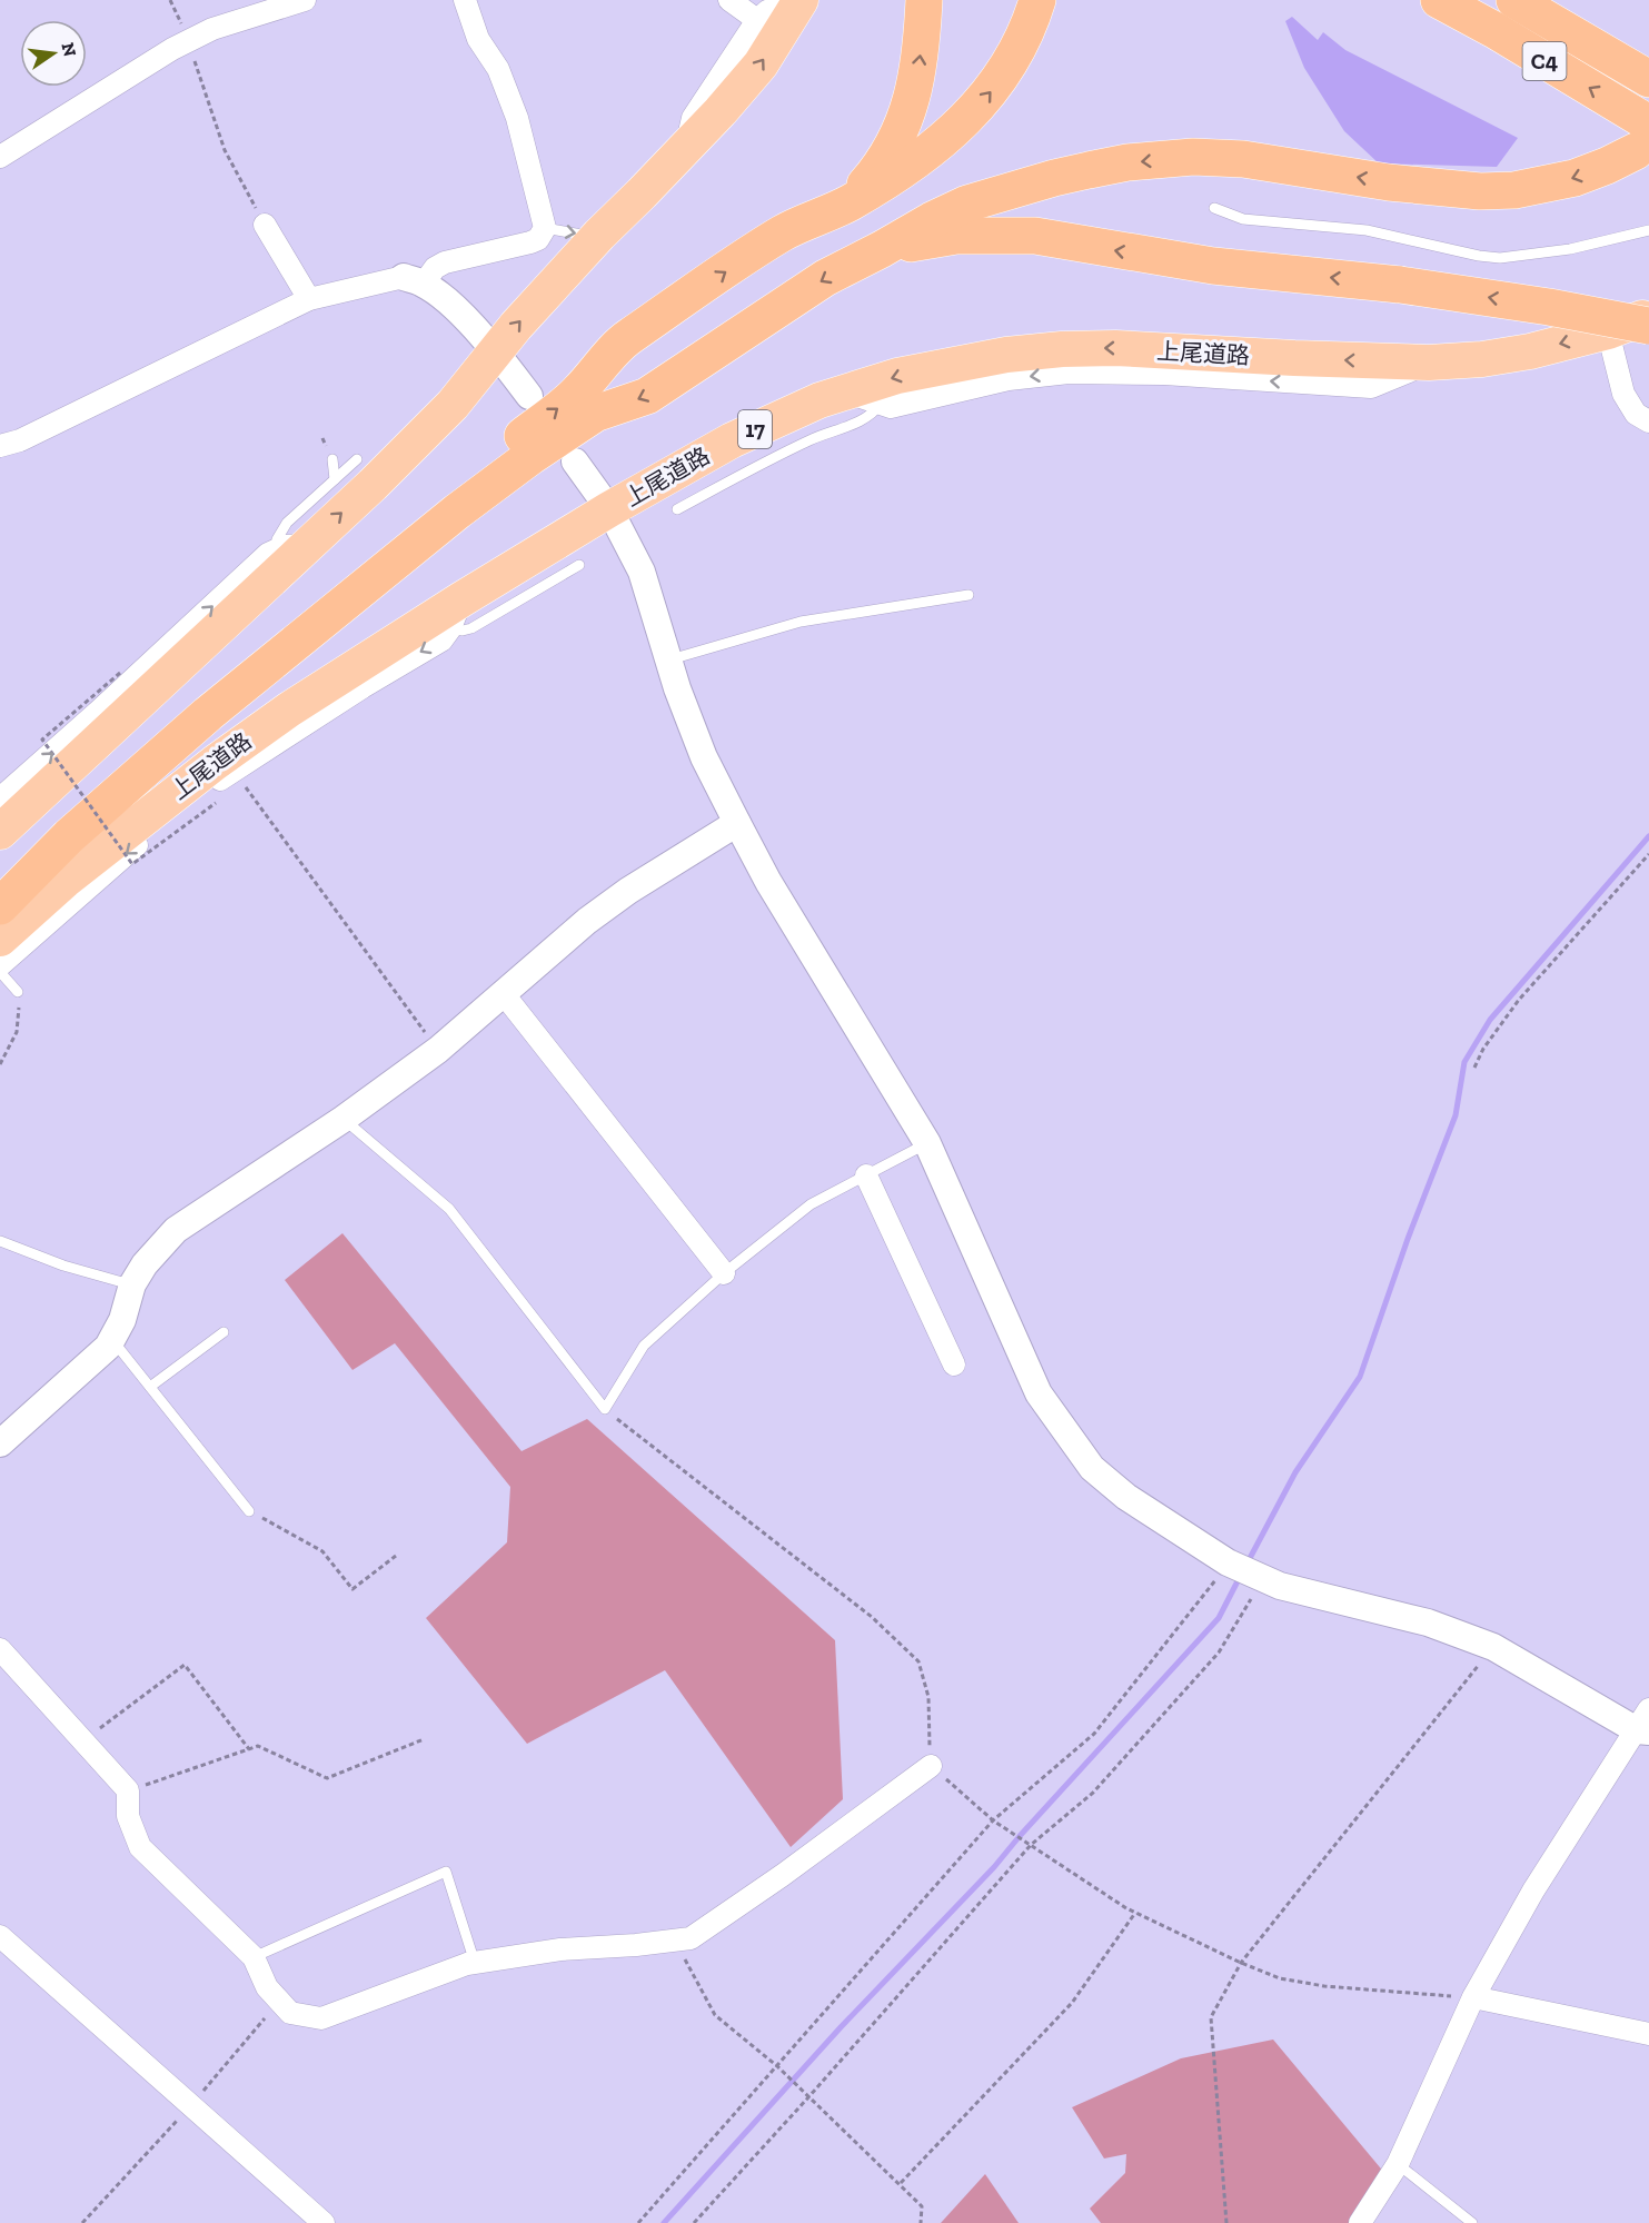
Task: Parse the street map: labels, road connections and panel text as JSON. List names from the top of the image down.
{
  "streets": {
    "highway": ["C4", "上尾道路", "17"]
  },
  "north": "right"
}
